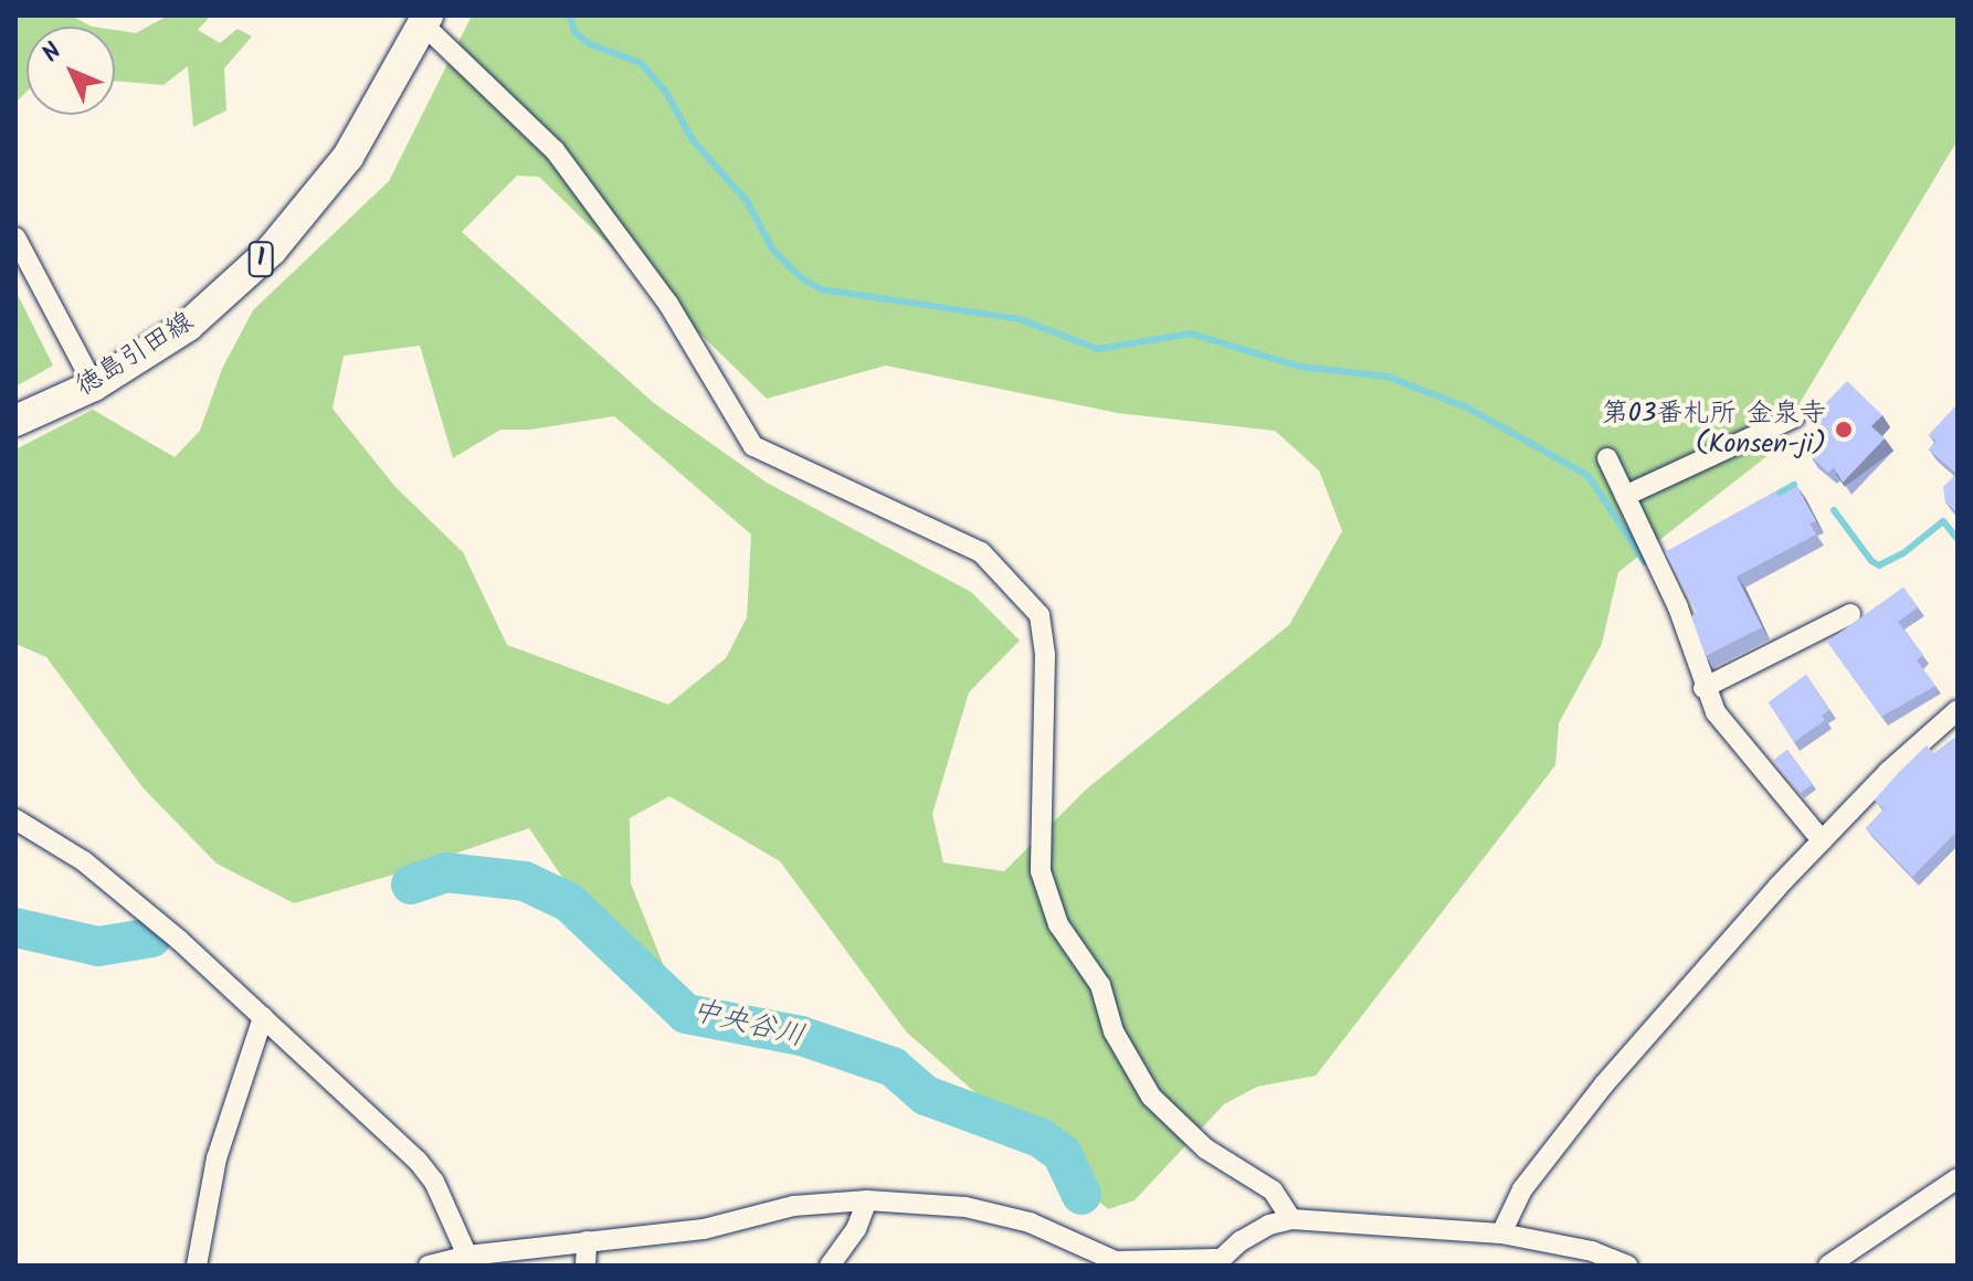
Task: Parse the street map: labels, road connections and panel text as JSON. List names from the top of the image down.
{
  "streets": {
    "main road": ["1", "徳島引田線"]
  },
  "water": ["中央谷川"],
  "places": ["第03番札所 金泉寺 (Konsen-ji)"],
  "north": "top left"
}
